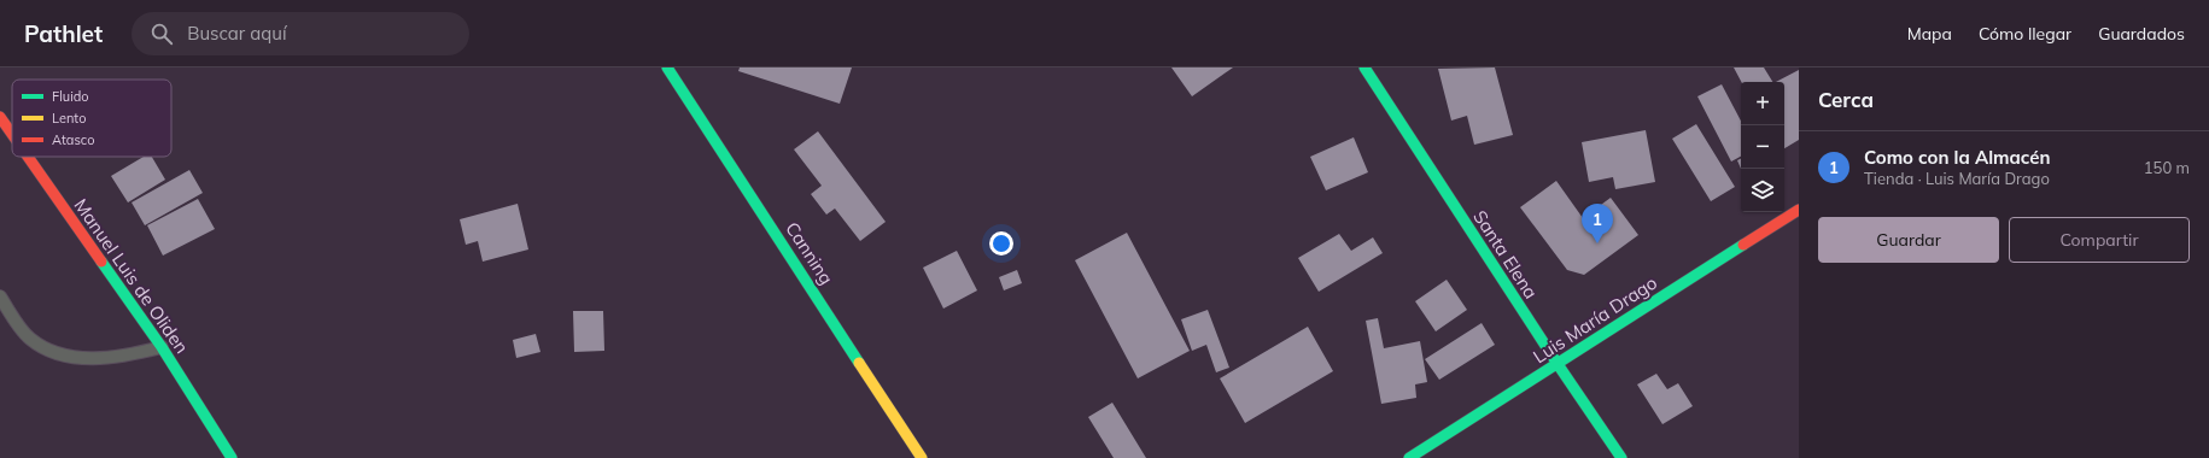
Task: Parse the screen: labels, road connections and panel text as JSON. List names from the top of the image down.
{
  "streets": {
    "street": [
      "Canning",
      "Santa Elena",
      "Manuel Luis de Oliden",
      "Luis María Drago"
    ]
  },
  "crossings": [
    ["Santa Elena", "Luis María Drago"]
  ],
  "legend": ["Fluido", "Lento", "Atasco"],
  "page": {
    "header": "Pathlet",
    "search": "Buscar aquí",
    "nav": ["Mapa", "Cómo llegar", "Guardados"],
    "heading": "Cerca",
    "map_buttons": ["+", "−"],
    "list": [
      {
        "mark": "1",
        "name": "Como con la Almacén",
        "note": "Tienda · Luis María Drago",
        "value": "150 m"
      }
    ],
    "buttons": ["Guardar", "Compartir"],
    "pins": "1"
  }
}
